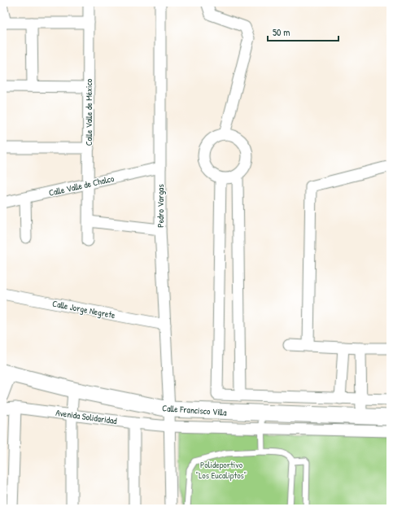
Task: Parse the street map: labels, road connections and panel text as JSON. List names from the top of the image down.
{
  "streets": {
    "street": [
      "Calle Valle de México",
      "Calle Valle de Chalco",
      "Pedro Vargas",
      "Calle Jorge Negrete",
      "Calle Francisco Villa",
      "Avenida Solidaridad"
    ]
  },
  "crossings": [
    ["Calle Valle de México", "Calle Valle de Chalco"],
    ["Calle Valle de Chalco", "Pedro Vargas"],
    ["Pedro Vargas", "Calle Jorge Negrete"],
    ["Pedro Vargas", "Calle Francisco Villa"],
    ["Pedro Vargas", "Avenida Solidaridad"],
    ["Calle Francisco Villa", "Avenida Solidaridad"]
  ],
  "parks": ["Polideportivo \"Los Eucaliptos\""],
  "scale_bar": "50 m"
}
